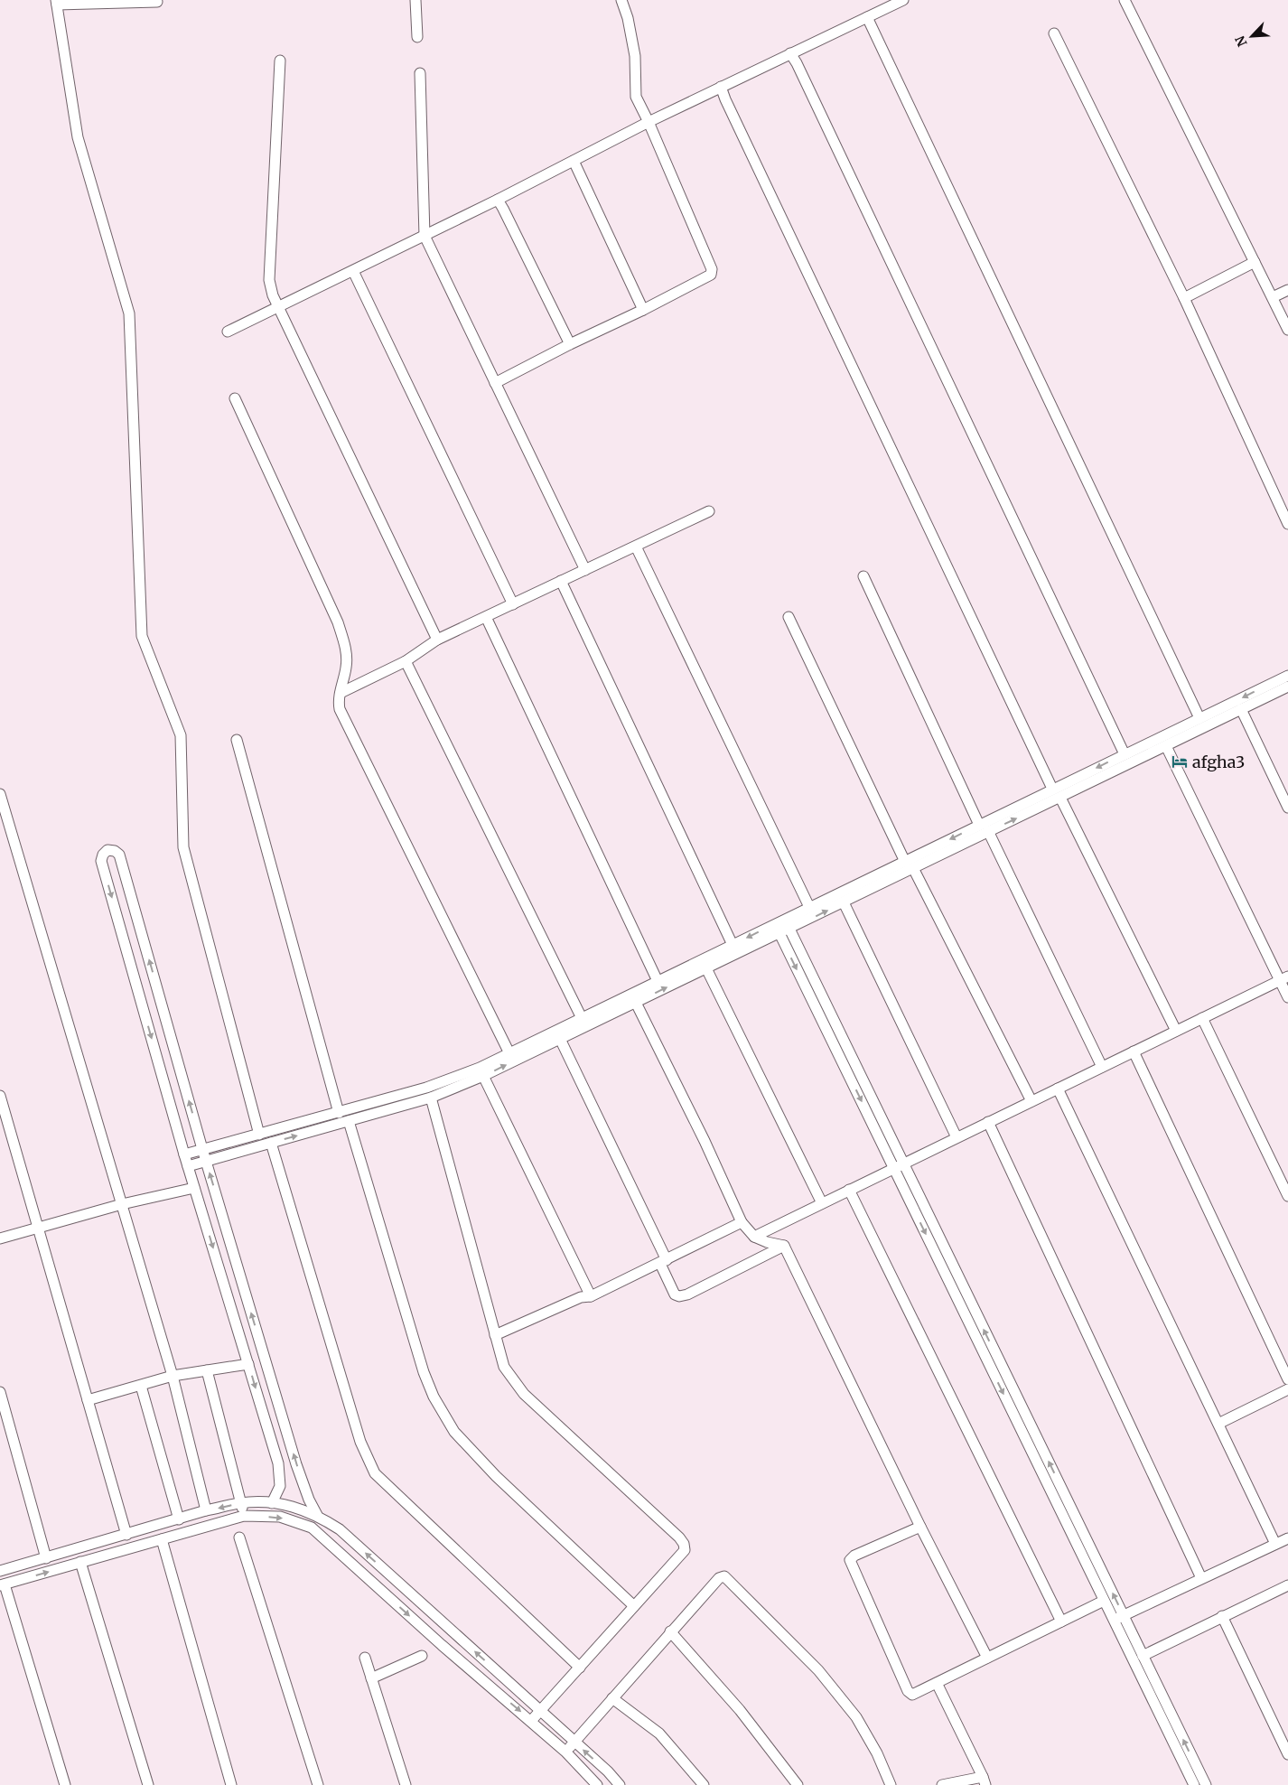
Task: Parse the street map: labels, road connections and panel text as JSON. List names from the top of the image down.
{
  "places": {
    "hotel": ["afgha3"]
  },
  "north": "bottom left"
}
